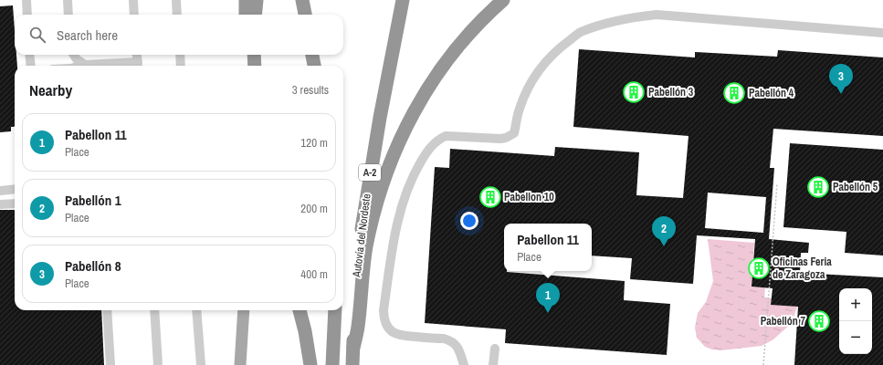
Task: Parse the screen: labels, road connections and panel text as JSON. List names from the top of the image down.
{
  "streets": {
    "highway": ["A-2", "Autovía del Nordeste"]
  },
  "places": {
    "building": [
      "Pabellón 3",
      "Pabellón 4",
      "Pabellón 5",
      "Pabellon 10",
      "Oficinas Feria de Zaragoza",
      "Pabellón 7"
    ]
  },
  "page": {
    "search": "Search here",
    "pins": ["3", "2", "1"],
    "heading": ["Nearby", "3 results"],
    "list": [
      {
        "mark": "1",
        "name": "Pabellon 11",
        "note": "Place",
        "value": "120 m"
      },
      {
        "mark": "2",
        "name": "Pabellón 1",
        "note": "Place",
        "value": "200 m"
      },
      {
        "mark": "3",
        "name": "Pabellón 8",
        "note": "Place",
        "value": "400 m"
      }
    ],
    "popup": ["Pabellon 11", "Place"],
    "map_buttons": ["+", "−"]
  }
}
